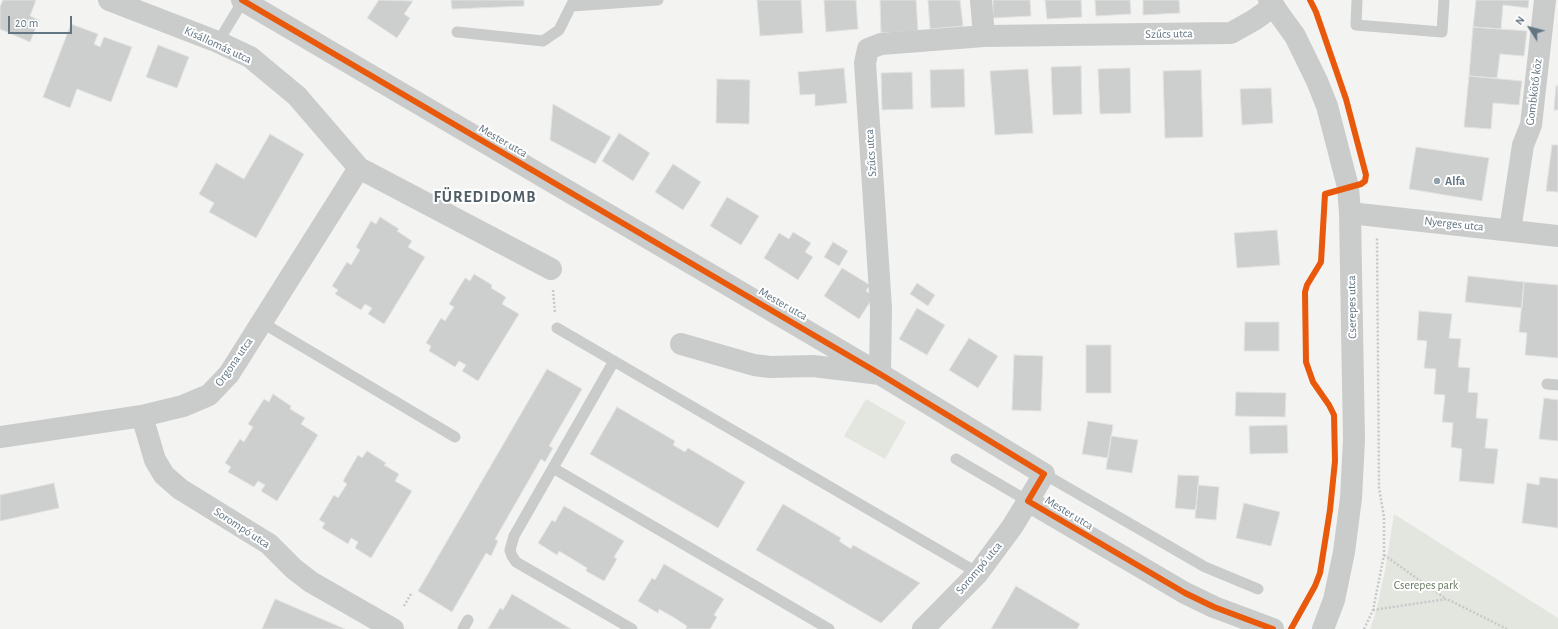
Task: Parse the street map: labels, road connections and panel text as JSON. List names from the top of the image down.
{
  "streets": {
    "street": [
      "Szűcs utca",
      "Kisállomás utca",
      "Gombkötő köz",
      "Mester utca",
      "Nyerges utca",
      "Cserepes utca",
      "Orgona utca",
      "Sorompó utca"
    ]
  },
  "crossings": [
    ["Szűcs utca", "Mester utca"],
    ["Szűcs utca", "Cserepes utca"],
    ["Kisállomás utca", "Orgona utca"],
    ["Gombkötő köz", "Nyerges utca"],
    ["Mester utca", "Sorompó utca"],
    ["Nyerges utca", "Cserepes utca"],
    ["Orgona utca", "Sorompó utca"]
  ],
  "districts": ["FÜREDIDOMB"],
  "parks": ["Cserepes park"],
  "places": ["Alfa"],
  "scale_bar": "20 m",
  "north": "top left"
}
